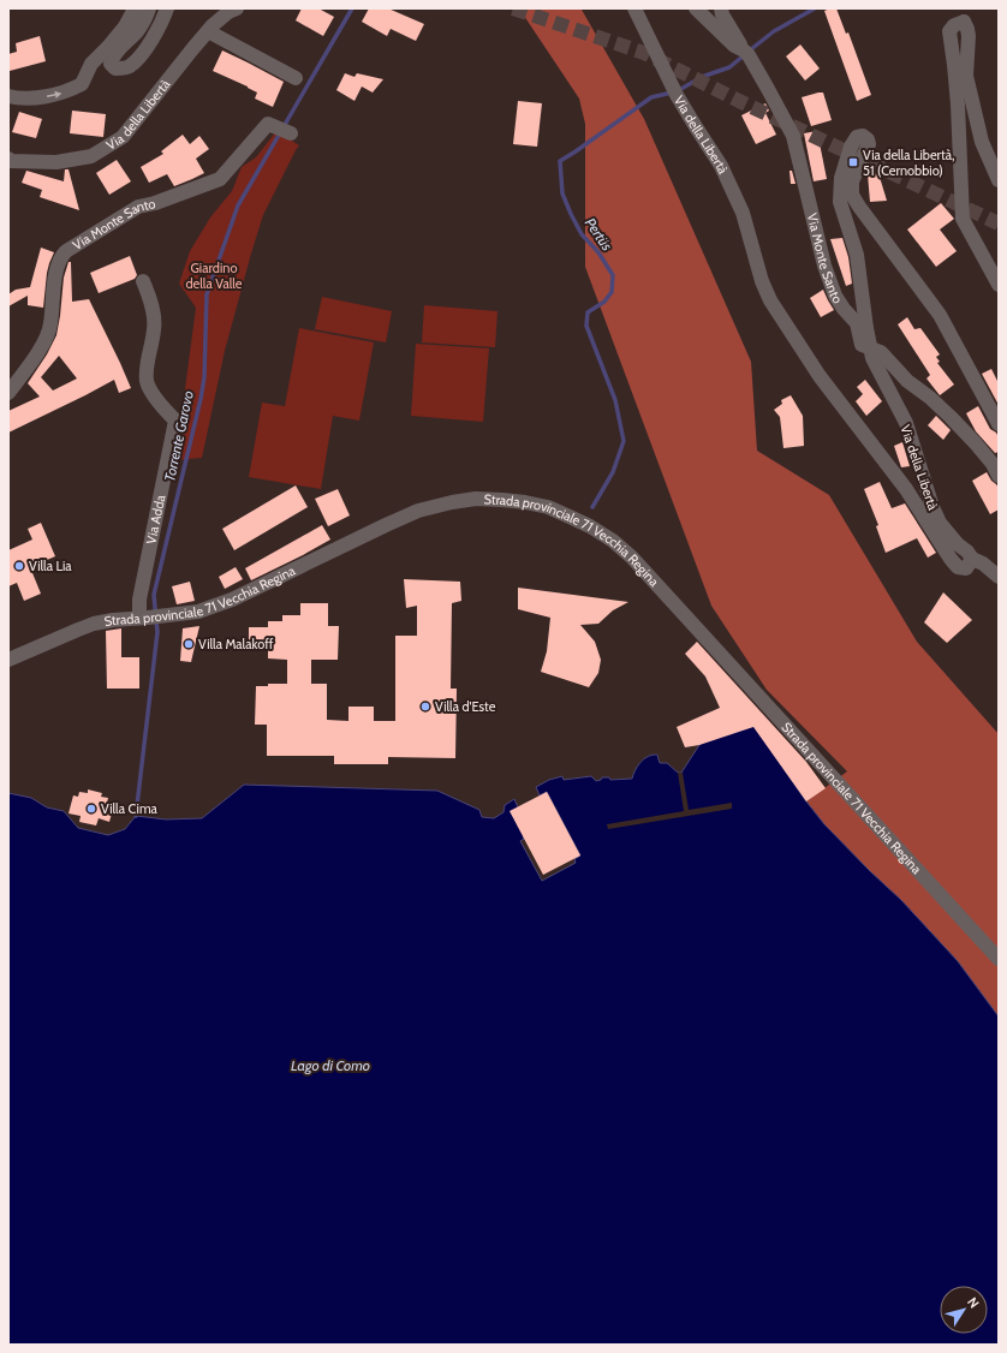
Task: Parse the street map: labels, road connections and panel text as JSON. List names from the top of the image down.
{
  "streets": {
    "street": [
      "Via della Libertà",
      "Via Monte Santo",
      "Via Adda",
      "Strada provinciale 71 Vecchia Regina"
    ]
  },
  "crossings": [
    ["Via della Libertà", "Via Monte Santo"],
    ["Via Adda", "Strada provinciale 71 Vecchia Regina"]
  ],
  "water": ["Pertüs", "Torrente Garovo", "Lago di Como"],
  "parks": ["Giardino della Valle"],
  "places": {
    "transit": ["Via della Libertà, 51 (Cernobbio)"],
    "other": [
      "Villa Lia",
      "Villa Malakoff",
      "Villa d'Este",
      "Villa Cima"
    ]
  },
  "north": "top right"
}
